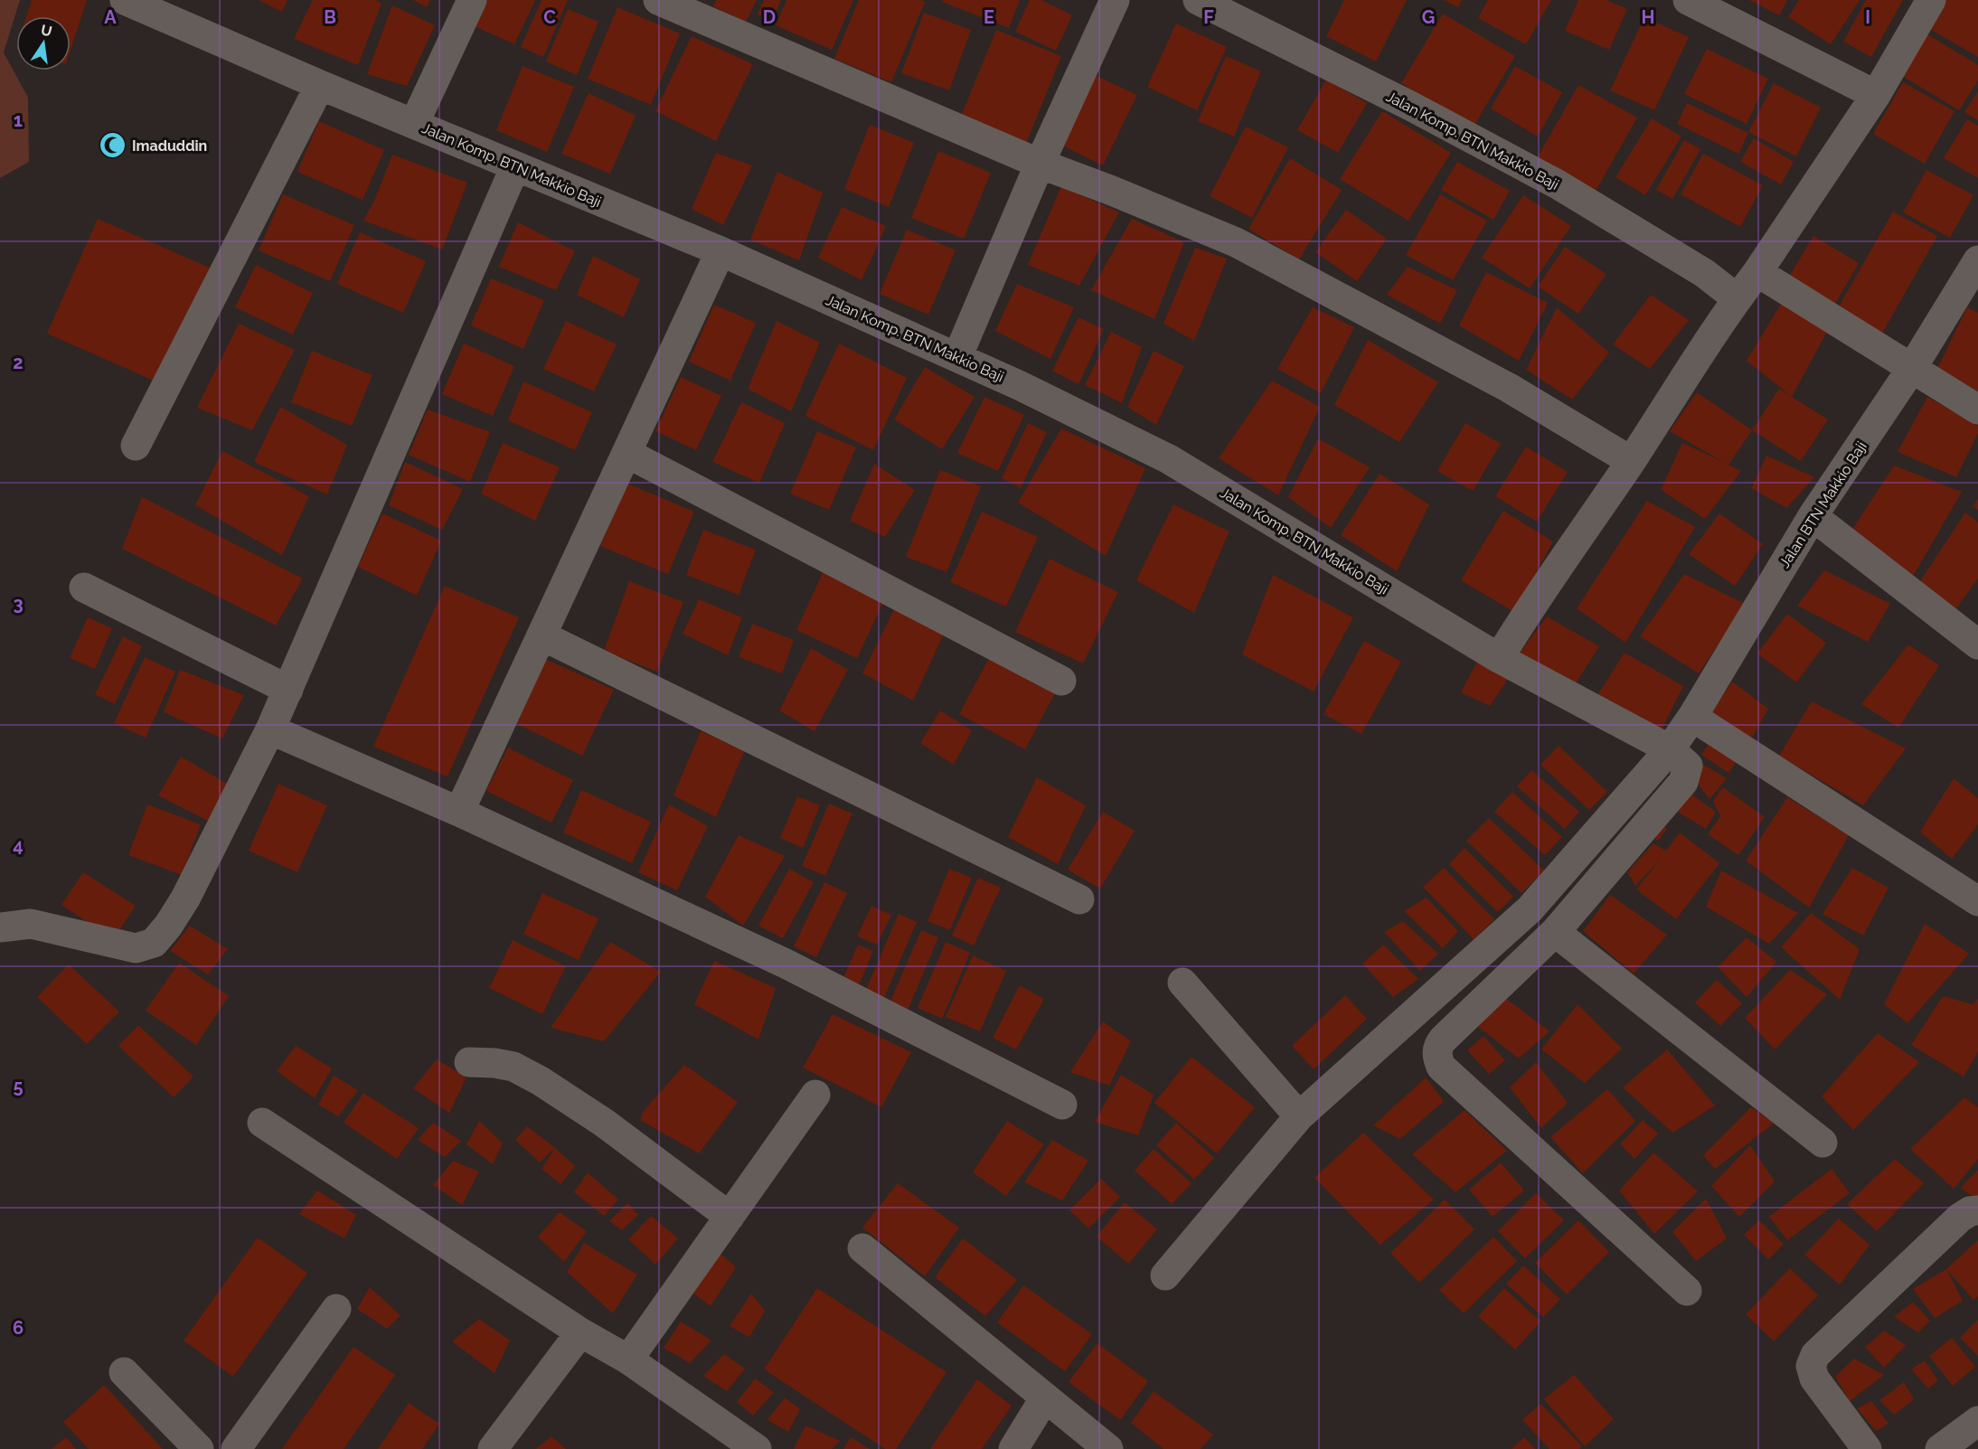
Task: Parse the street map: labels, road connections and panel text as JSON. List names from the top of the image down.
{
  "streets": {
    "street": ["Jalan Komp. BTN Makkio Baji", "Jalan BTN Makkio Baji"]
  },
  "crossings": [
    ["Jalan Komp. BTN Makkio Baji", "Jalan BTN Makkio Baji"]
  ],
  "places": {
    "mosque": ["Imaduddin"]
  },
  "north": "top",
  "grid": {
    "columns": [
      "A",
      "B",
      "C",
      "D",
      "E",
      "F",
      "G",
      "H",
      "I"
    ],
    "rows": [
      "1",
      "2",
      "3",
      "4",
      "5",
      "6"
    ]
  }
}
